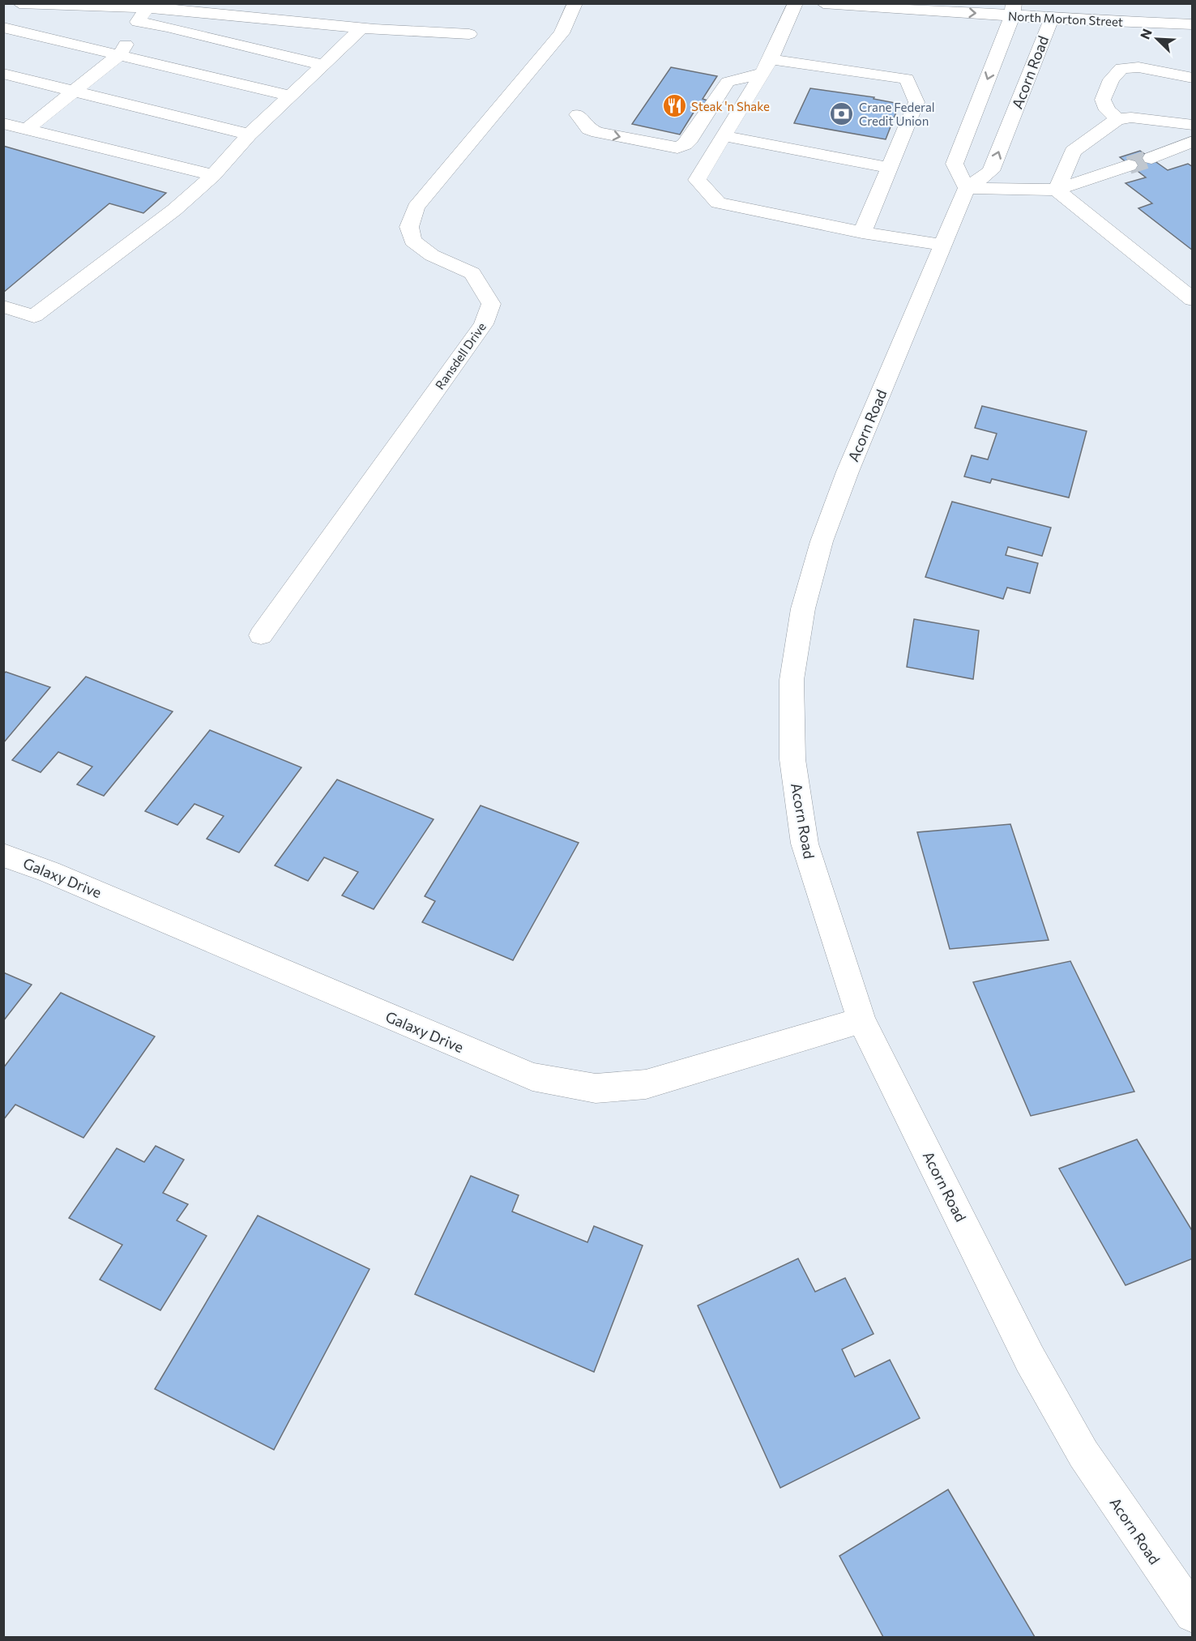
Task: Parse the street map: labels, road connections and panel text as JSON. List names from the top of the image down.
{
  "streets": {
    "street": [
      "North Morton Street",
      "Acorn Road",
      "Ransdell Drive",
      "Galaxy Drive"
    ]
  },
  "crossings": [
    ["North Morton Street", "Acorn Road"],
    ["Acorn Road", "Galaxy Drive"]
  ],
  "places": {
    "restaurant": ["Steak 'n Shake"],
    "bank": ["Crane Federal Credit Union"]
  },
  "north": "top left"
}
